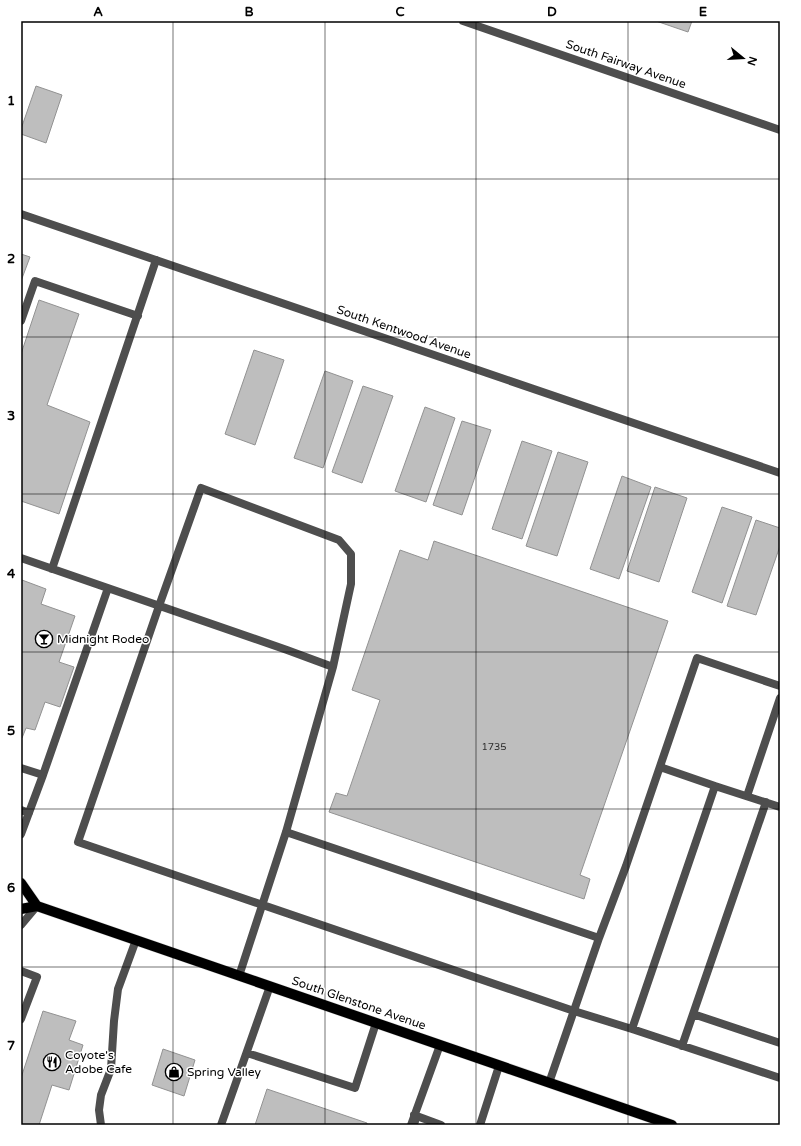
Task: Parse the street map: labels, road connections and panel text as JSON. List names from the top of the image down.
{
  "streets": {
    "main road": ["South Glenstone Avenue"],
    "street": ["South Fairway Avenue", "South Kentwood Avenue"]
  },
  "places": {
    "bar": ["Midnight Rodeo"],
    "restaurant": ["Coyote's Adobe Cafe"],
    "shop": ["Spring Valley"]
  },
  "house_numbers": ["1735"],
  "north": "right",
  "grid": {
    "columns": [
      "A",
      "B",
      "C",
      "D",
      "E"
    ],
    "rows": [
      "1",
      "2",
      "3",
      "4",
      "5",
      "6",
      "7"
    ]
  }
}
